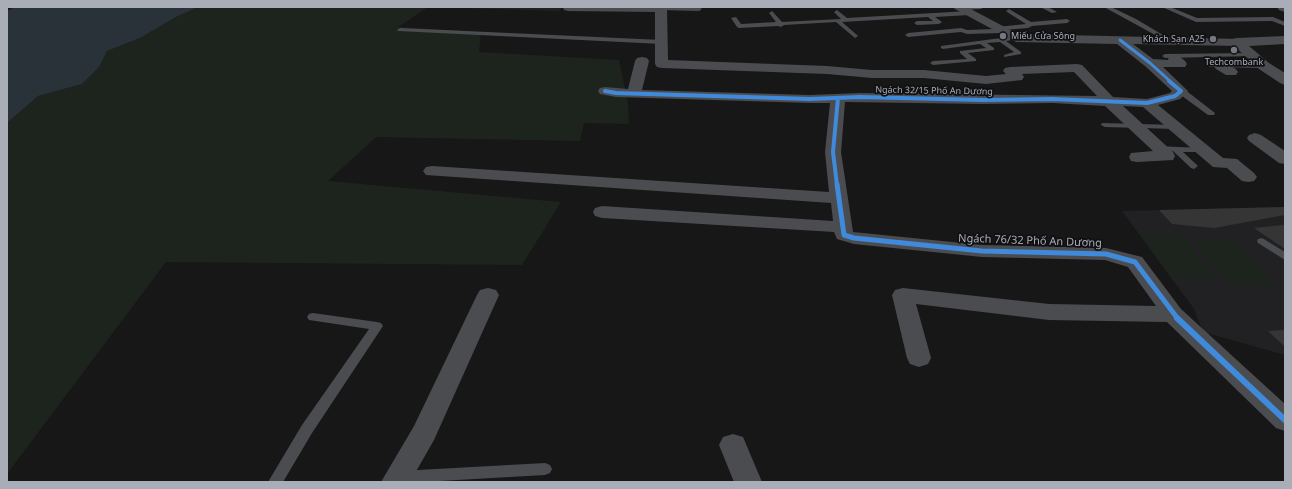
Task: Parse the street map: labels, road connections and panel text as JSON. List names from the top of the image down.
{
  "streets": {
    "street": ["Ngách 32/15 Phố An Dương", "Ngách 76/32 Phố An Dương"]
  },
  "places": ["Miếu Cửa Sông", "Khách Sạn A25", "Techcombank"]
}
